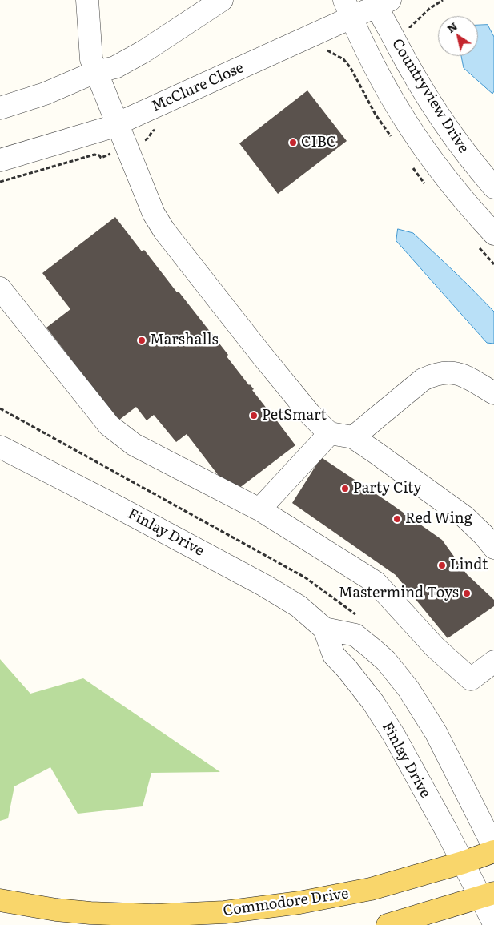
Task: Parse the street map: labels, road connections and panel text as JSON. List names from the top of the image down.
{
  "streets": {
    "main road": ["Commodore Drive"],
    "street": ["McClure Close", "Countryview Drive", "Finlay Drive"]
  },
  "crossings": [
    ["McClure Close", "Countryview Drive"],
    ["Finlay Drive", "Commodore Drive"]
  ],
  "places": [
    "CIBC",
    "Marshalls",
    "PetSmart",
    "Party City",
    "Red Wing",
    "Lindt",
    "Mastermind Toys"
  ],
  "north": "top left"
}
